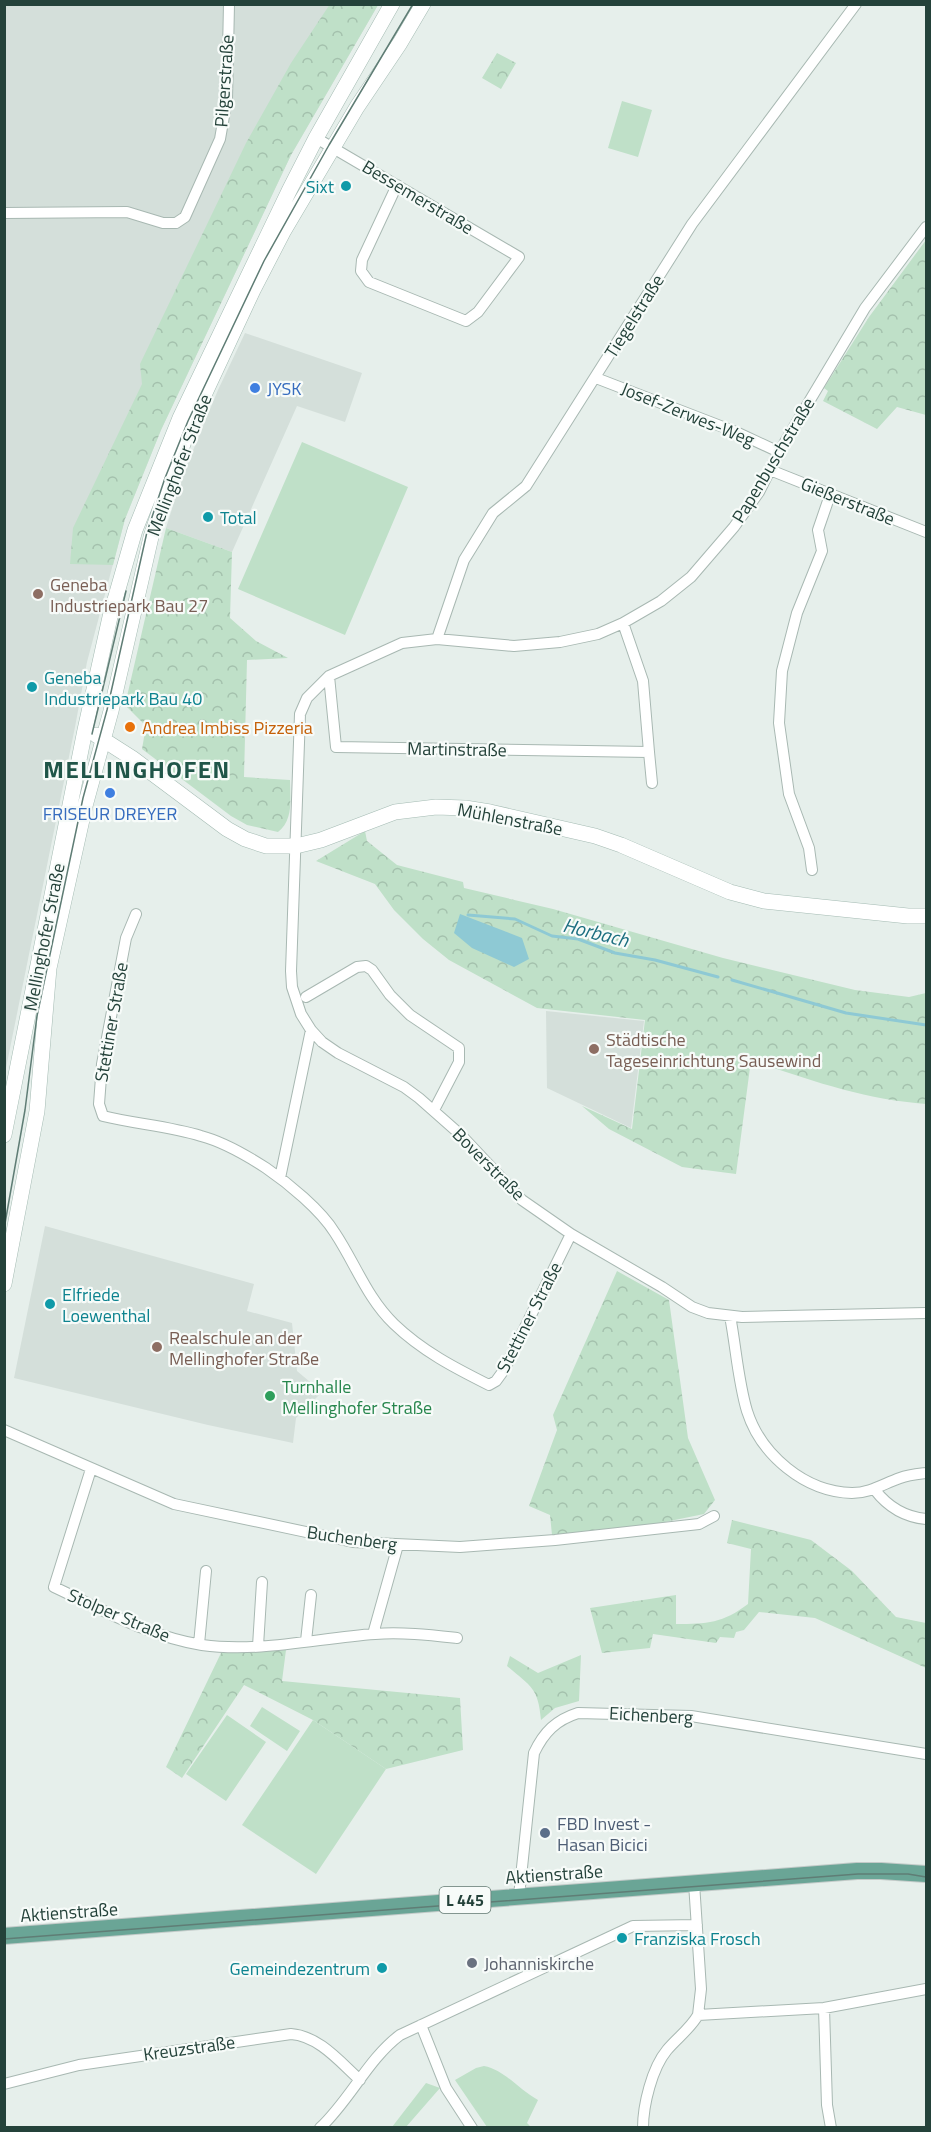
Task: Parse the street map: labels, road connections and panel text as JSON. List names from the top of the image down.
{
  "streets": {
    "main road": [
      "Mellinghofer Straße",
      "Mühlenstraße",
      "Aktienstraße",
      "L 445"
    ],
    "street": [
      "Pilgerstraße",
      "Bessemerstraße",
      "Tiegelstraße",
      "Josef-Zerwes-Weg",
      "Papenbuschstraße",
      "Gießerstraße",
      "Martinstraße",
      "Stettiner Straße",
      "Boverstraße",
      "Buchenberg",
      "Stolper Straße",
      "Eichenberg",
      "Kreuzstraße"
    ]
  },
  "crossings": [
    ["Bessemerstraße", "Mellinghofer Straße"],
    ["Tiegelstraße", "Josef-Zerwes-Weg"],
    ["Tiegelstraße", "Papenbuschstraße"],
    ["Josef-Zerwes-Weg", "Papenbuschstraße"],
    ["Papenbuschstraße", "Gießerstraße"],
    ["Papenbuschstraße", "Martinstraße"],
    ["Papenbuschstraße", "Mühlenstraße"],
    ["Papenbuschstraße", "Boverstraße"],
    ["Mellinghofer Straße", "Mühlenstraße"],
    ["Mühlenstraße", "Boverstraße"],
    ["Stettiner Straße", "Boverstraße"],
    ["Buchenberg", "Stolper Straße"],
    ["Eichenberg", "Aktienstraße"]
  ],
  "districts": ["MELLINGHOFEN"],
  "water": ["Horbach"],
  "places": [
    "Sixt",
    "JYSK",
    "Total",
    "Geneba Industriepark Bau 27",
    "Geneba Industriepark Bau 40",
    "Andrea Imbiss Pizzeria",
    "FRISEUR DREYER",
    "Städtische Tageseinrichtung Sausewind",
    "Elfriede Loewenthal",
    "Realschule an der Mellinghofer Straße",
    "Turnhalle Mellinghofer Straße",
    "FBD Invest - Hasan Bicici",
    "Franziska Frosch",
    "Johanniskirche",
    "Gemeindezentrum"
  ]
}
